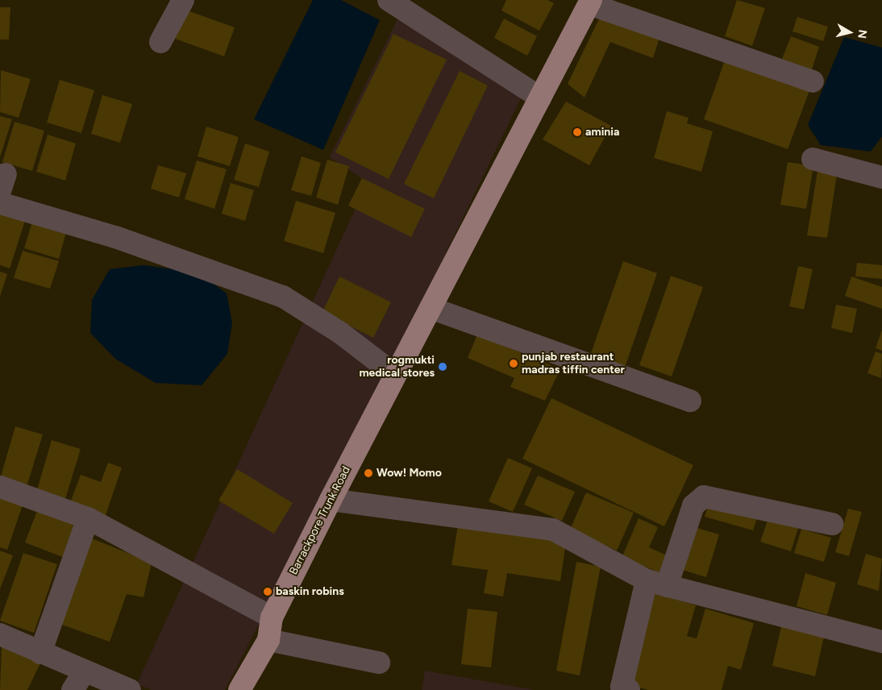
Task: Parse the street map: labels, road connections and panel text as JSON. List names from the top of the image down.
{
  "streets": {
    "main road": ["Barrackpore Trunk Road"]
  },
  "places": [
    "aminia",
    "punjab restaurant madras tiffin center",
    "rogmukti medical stores",
    "Wow! Momo",
    "baskin robins"
  ],
  "north": "right"
}
